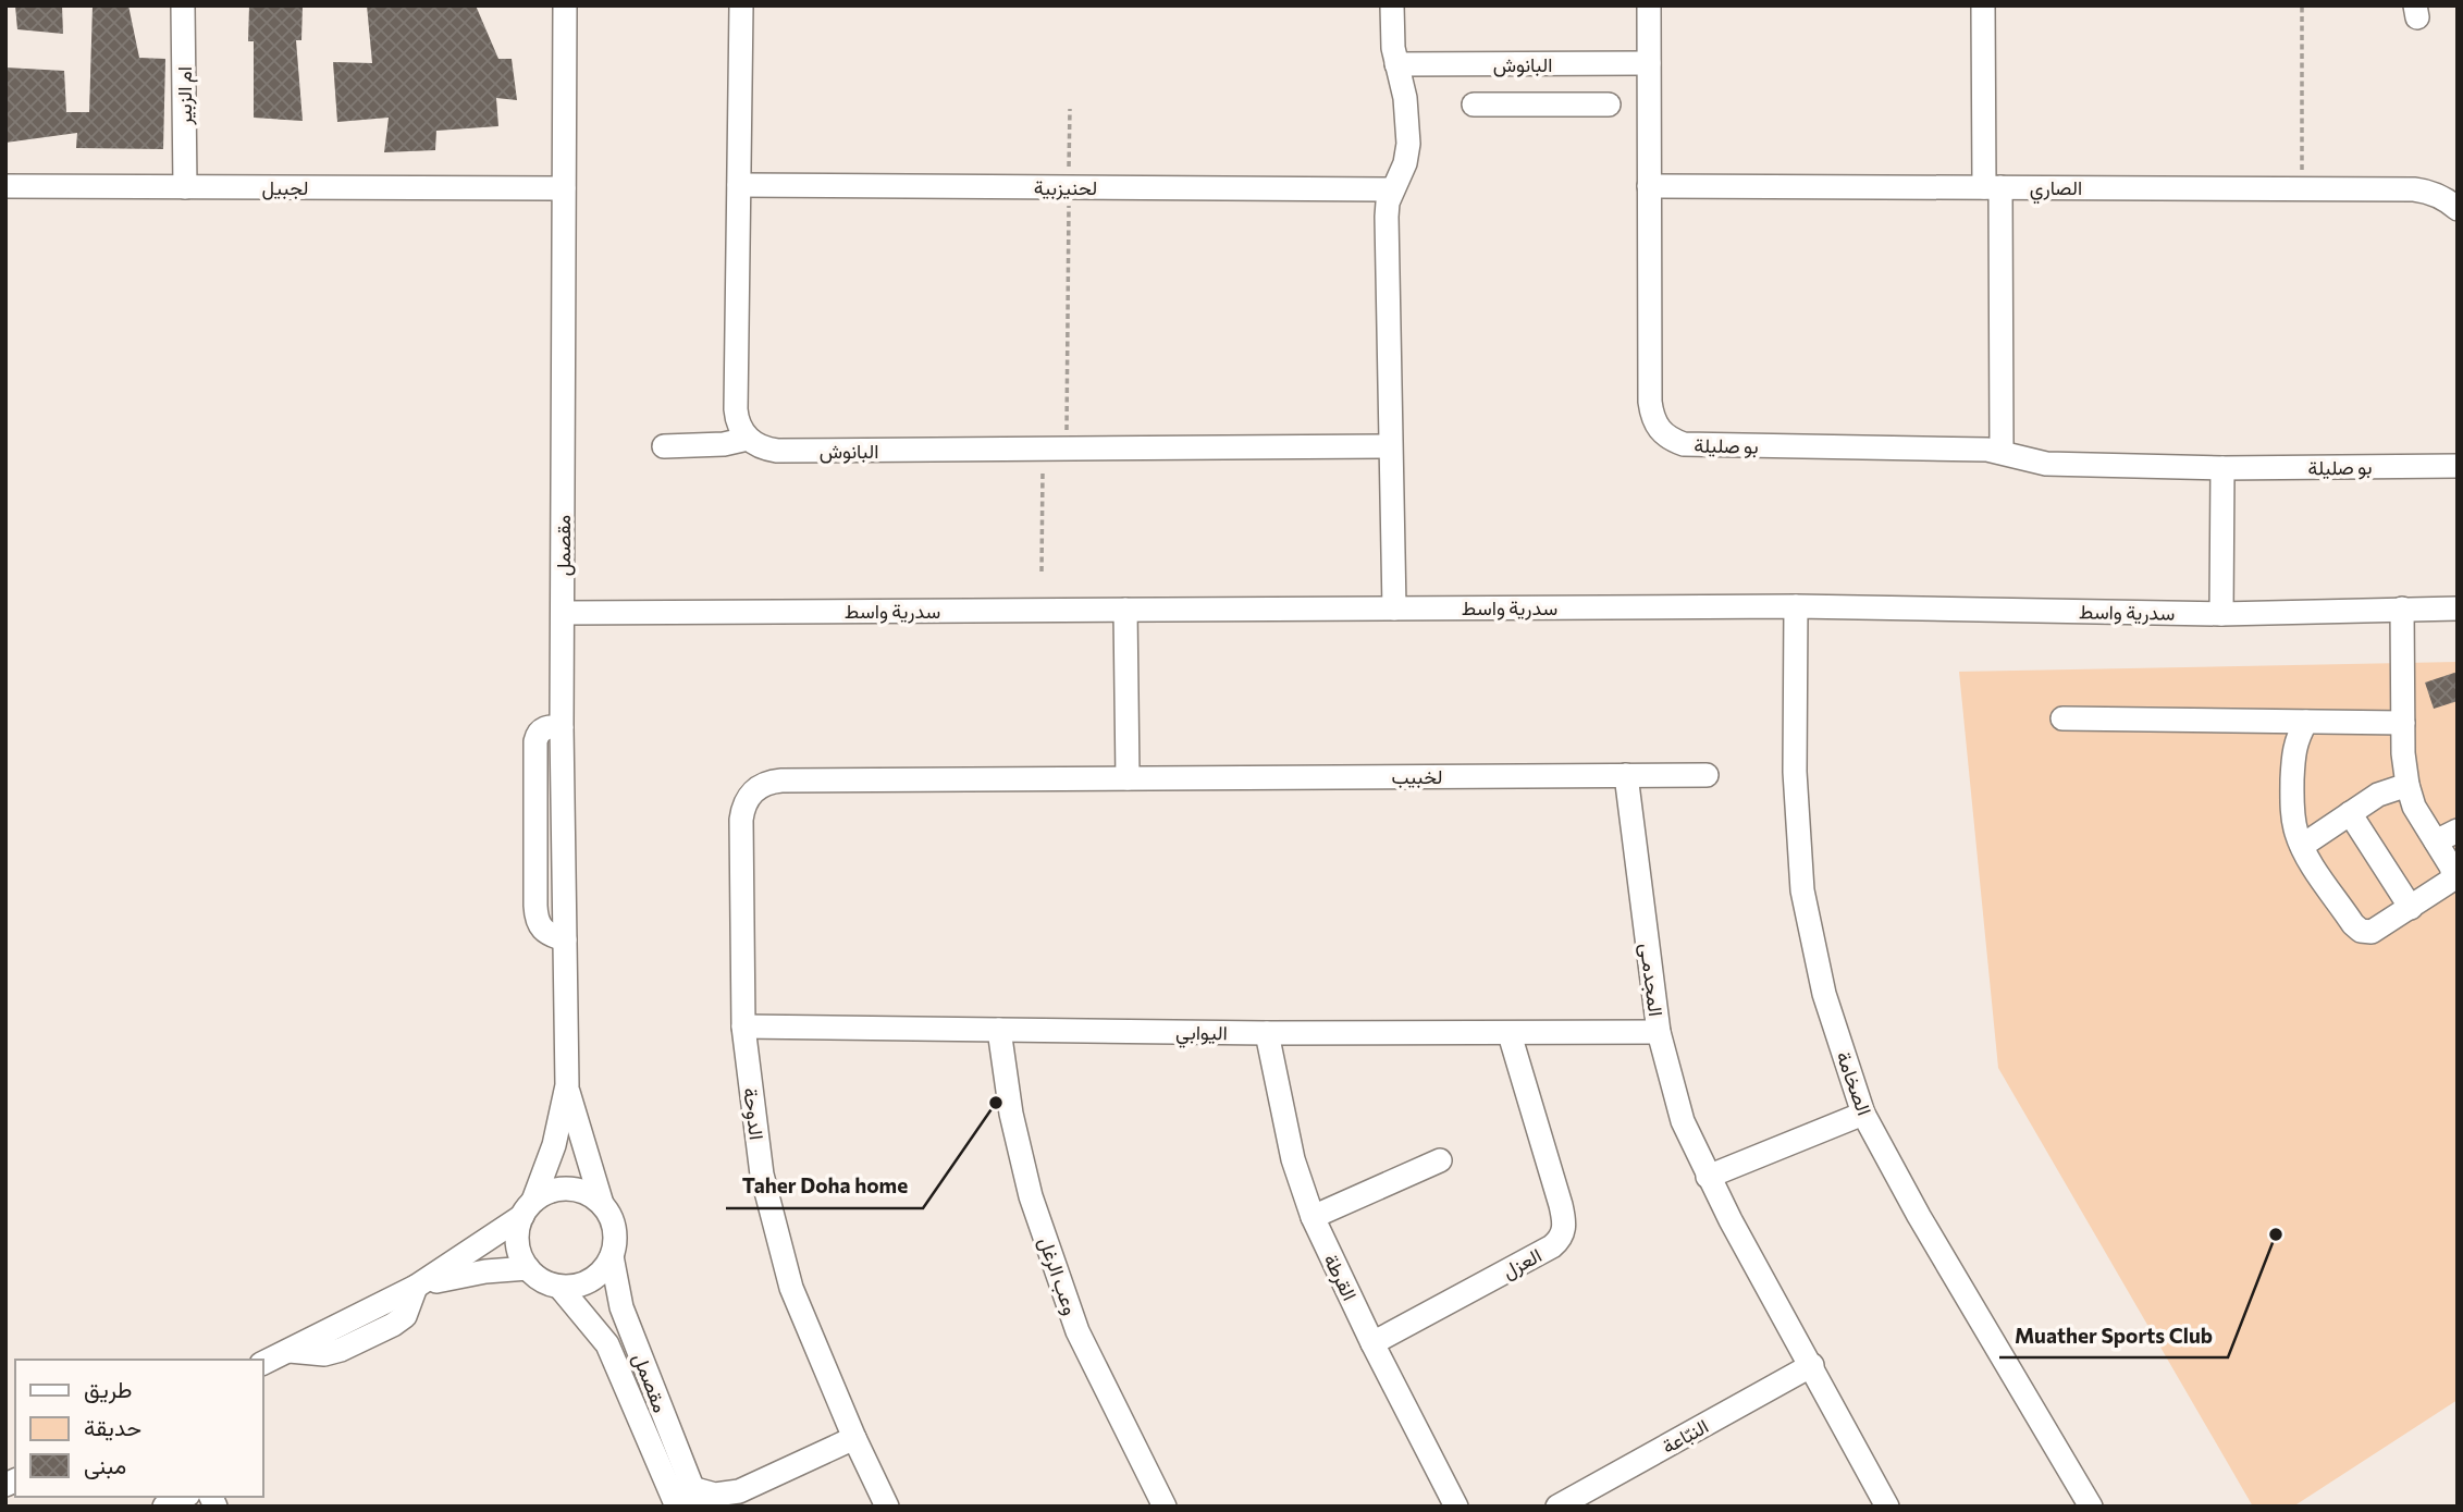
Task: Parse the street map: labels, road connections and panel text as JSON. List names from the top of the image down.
{
  "streets": {
    "street": [
      "البانوش",
      "ام الزبير",
      "لجبيل",
      "لحنيزبية",
      "الصاري",
      "بو صليلة",
      "مقصمل",
      "سدرية واسط",
      "لخبيب",
      "المجدمـى",
      "اليوابي",
      "الصخامة",
      "الدوحة",
      "العزل",
      "وعب الرغل",
      "القرطة",
      "النبّاعة"
    ]
  },
  "crossings": [
    ["البانوش", "بو صليلة"],
    ["ام الزبير", "لجبيل"],
    ["لجبيل", "مقصمل"],
    ["الصاري", "بو صليلة"],
    ["مقصمل", "سدرية واسط"],
    ["سدرية واسط", "الصخامة"],
    ["لخبيب", "المجدمـى"],
    ["لخبيب", "الدوحة"],
    ["المجدمـى", "اليوابي"],
    ["المجدمـى", "النبّاعة"],
    ["اليوابي", "الدوحة"],
    ["اليوابي", "العزل"],
    ["اليوابي", "وعب الرغل"],
    ["اليوابي", "القرطة"],
    ["العزل", "القرطة"]
  ],
  "places": ["Taher Doha home", "Muather Sports Club"],
  "legend": ["طريق", "حديقة", "مبنى"]
}
